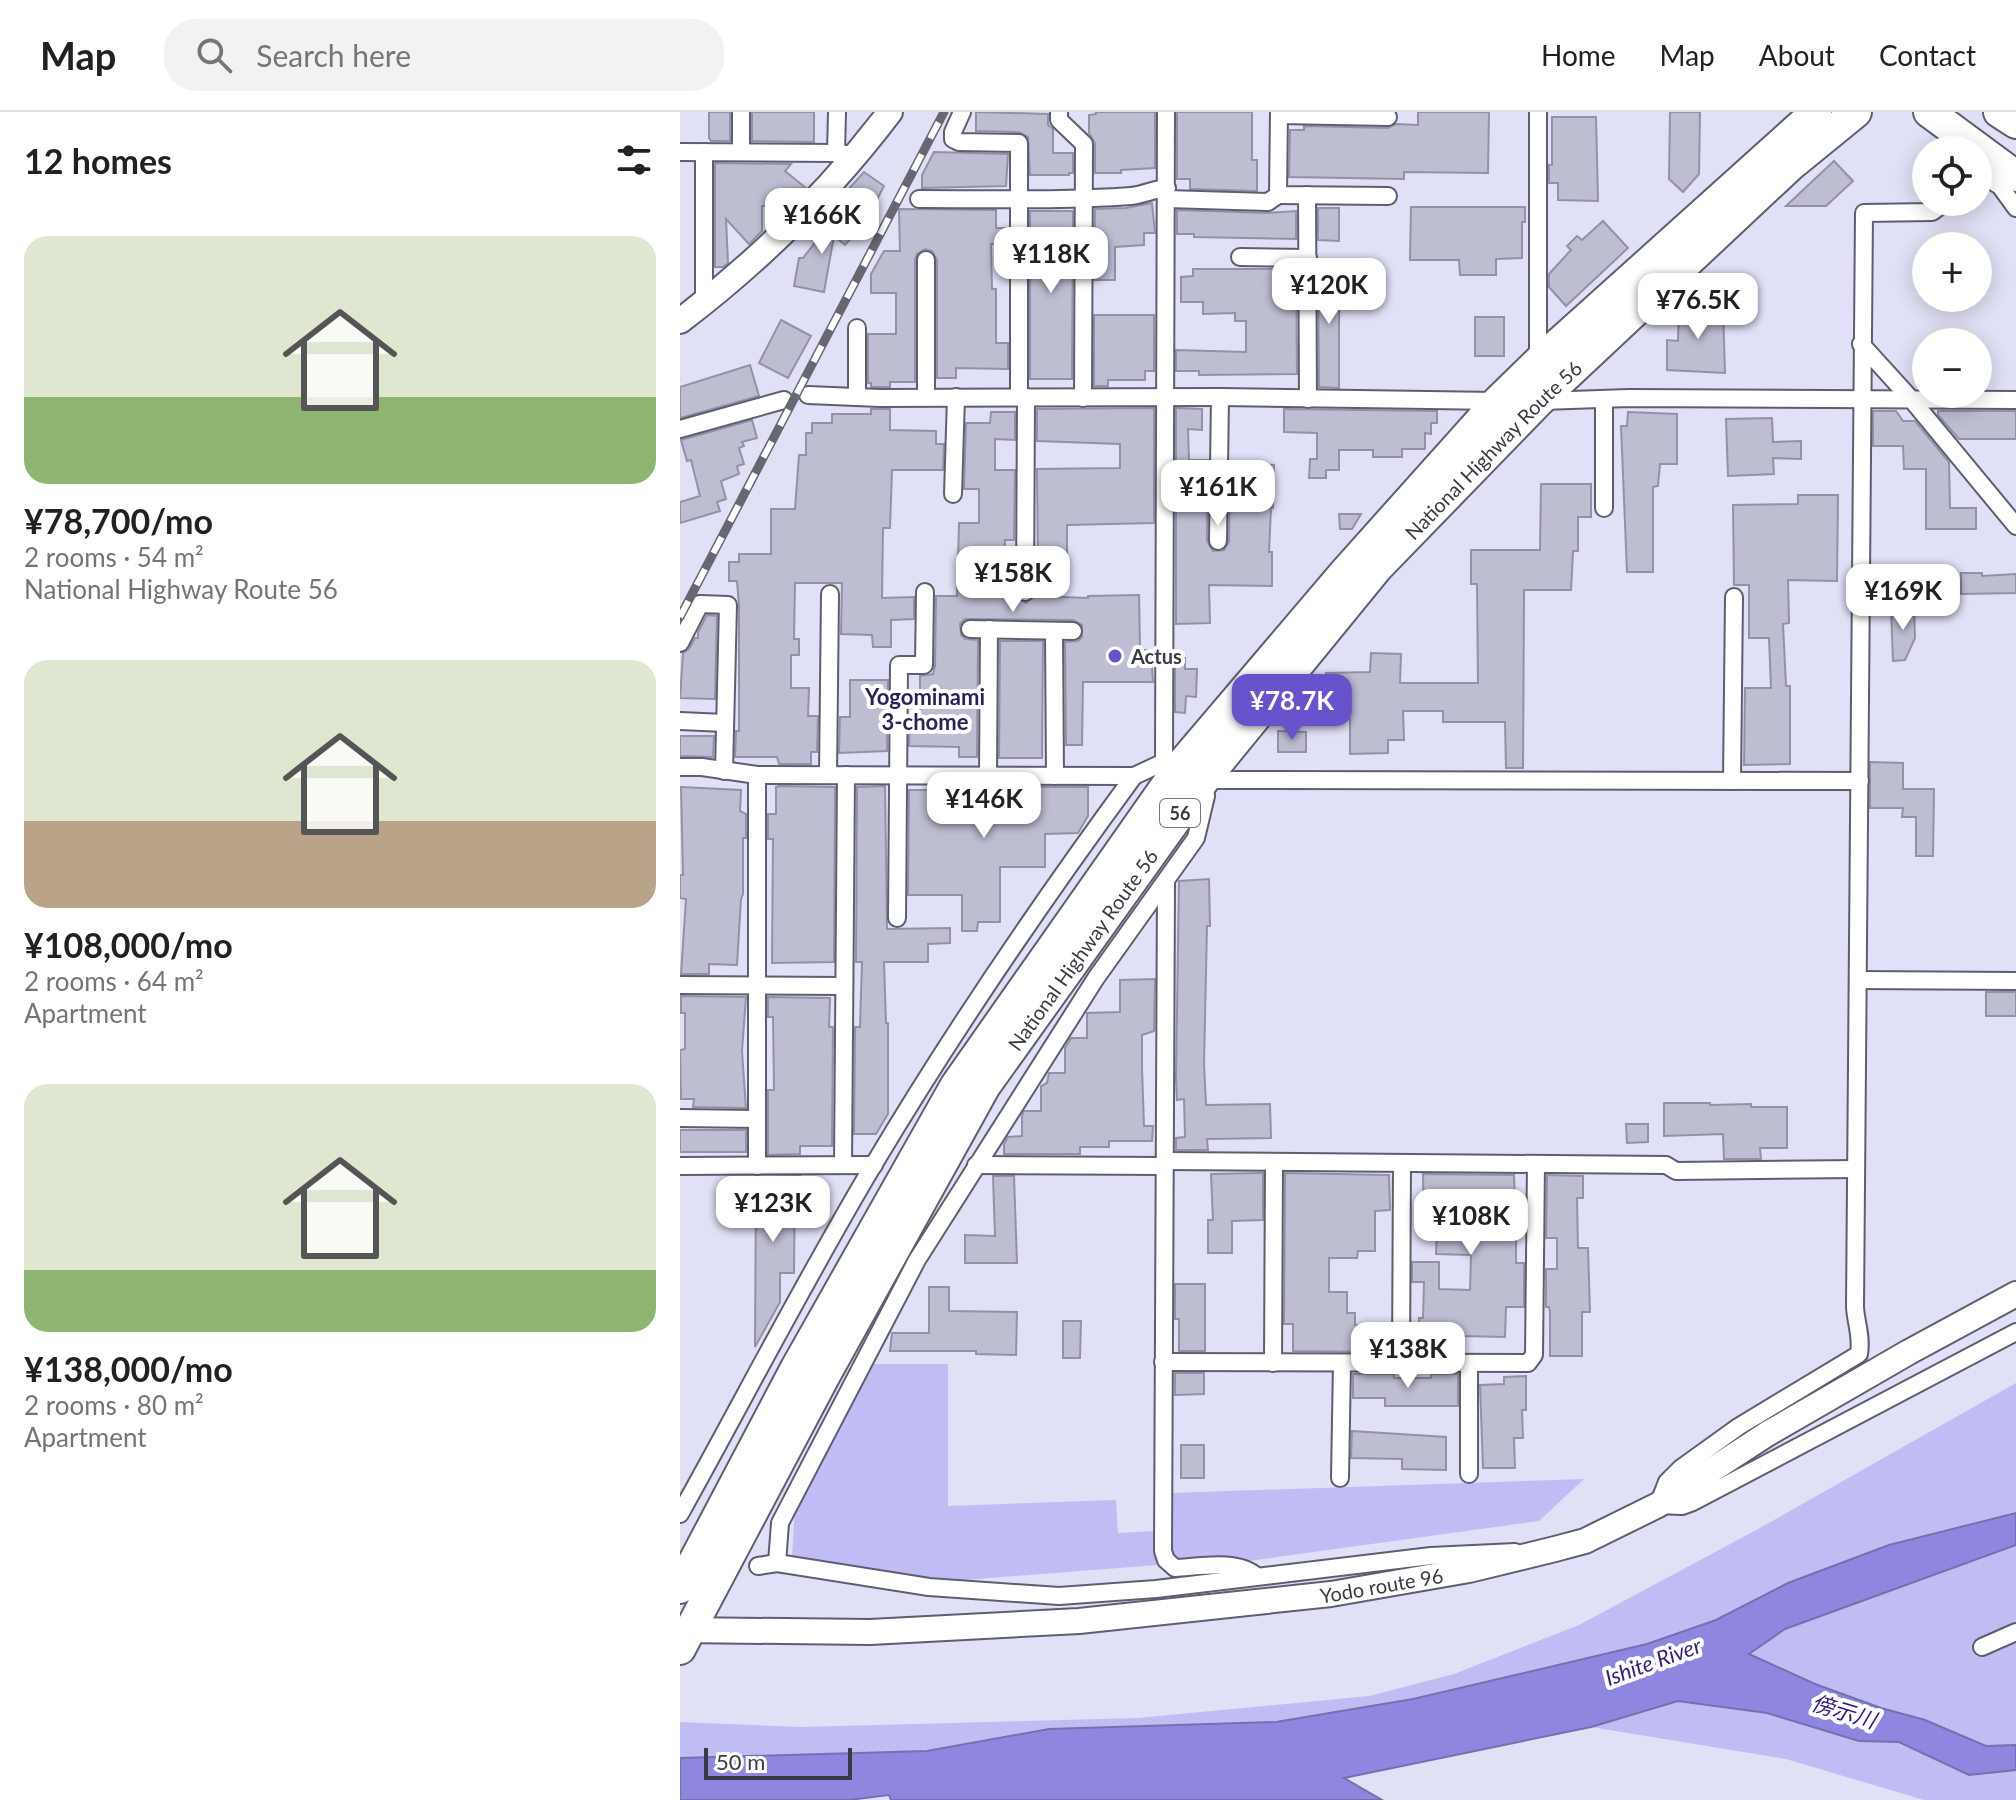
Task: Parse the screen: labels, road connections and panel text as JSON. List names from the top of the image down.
{
  "streets": {
    "highway": ["National Highway Route 56", "56"],
    "street": ["Yodo route 96"]
  },
  "crossings": [
    ["National Highway Route 56", "Yodo route 96"]
  ],
  "districts": ["Yogominami 3-chome"],
  "water": ["Ishite River", "傍示川"],
  "places": ["Actus"],
  "scale_bar": "50 m",
  "page": {
    "header": "Map",
    "search": "Search here",
    "nav": [
      "Home",
      "Map",
      "About",
      "Contact"
    ],
    "heading": "12 homes",
    "map_buttons": ["+", "−"],
    "price": [
      "¥166K",
      "¥118K",
      "¥120K",
      "¥76.5K",
      "¥161K",
      "¥158K",
      "¥169K",
      "¥78.7K",
      "¥146K",
      "¥123K",
      "¥108K",
      "¥138K"
    ],
    "list": [
      {
        "name": "¥78,700/mo",
        "note": "2 rooms · 54 m² · National Highway Route 56"
      },
      {
        "name": "¥108,000/mo",
        "note": "2 rooms · 64 m² · Apartment"
      },
      {
        "name": "¥138,000/mo",
        "note": "2 rooms · 80 m² · Apartment"
      }
    ],
    "scale": "50 m"
  }
}
